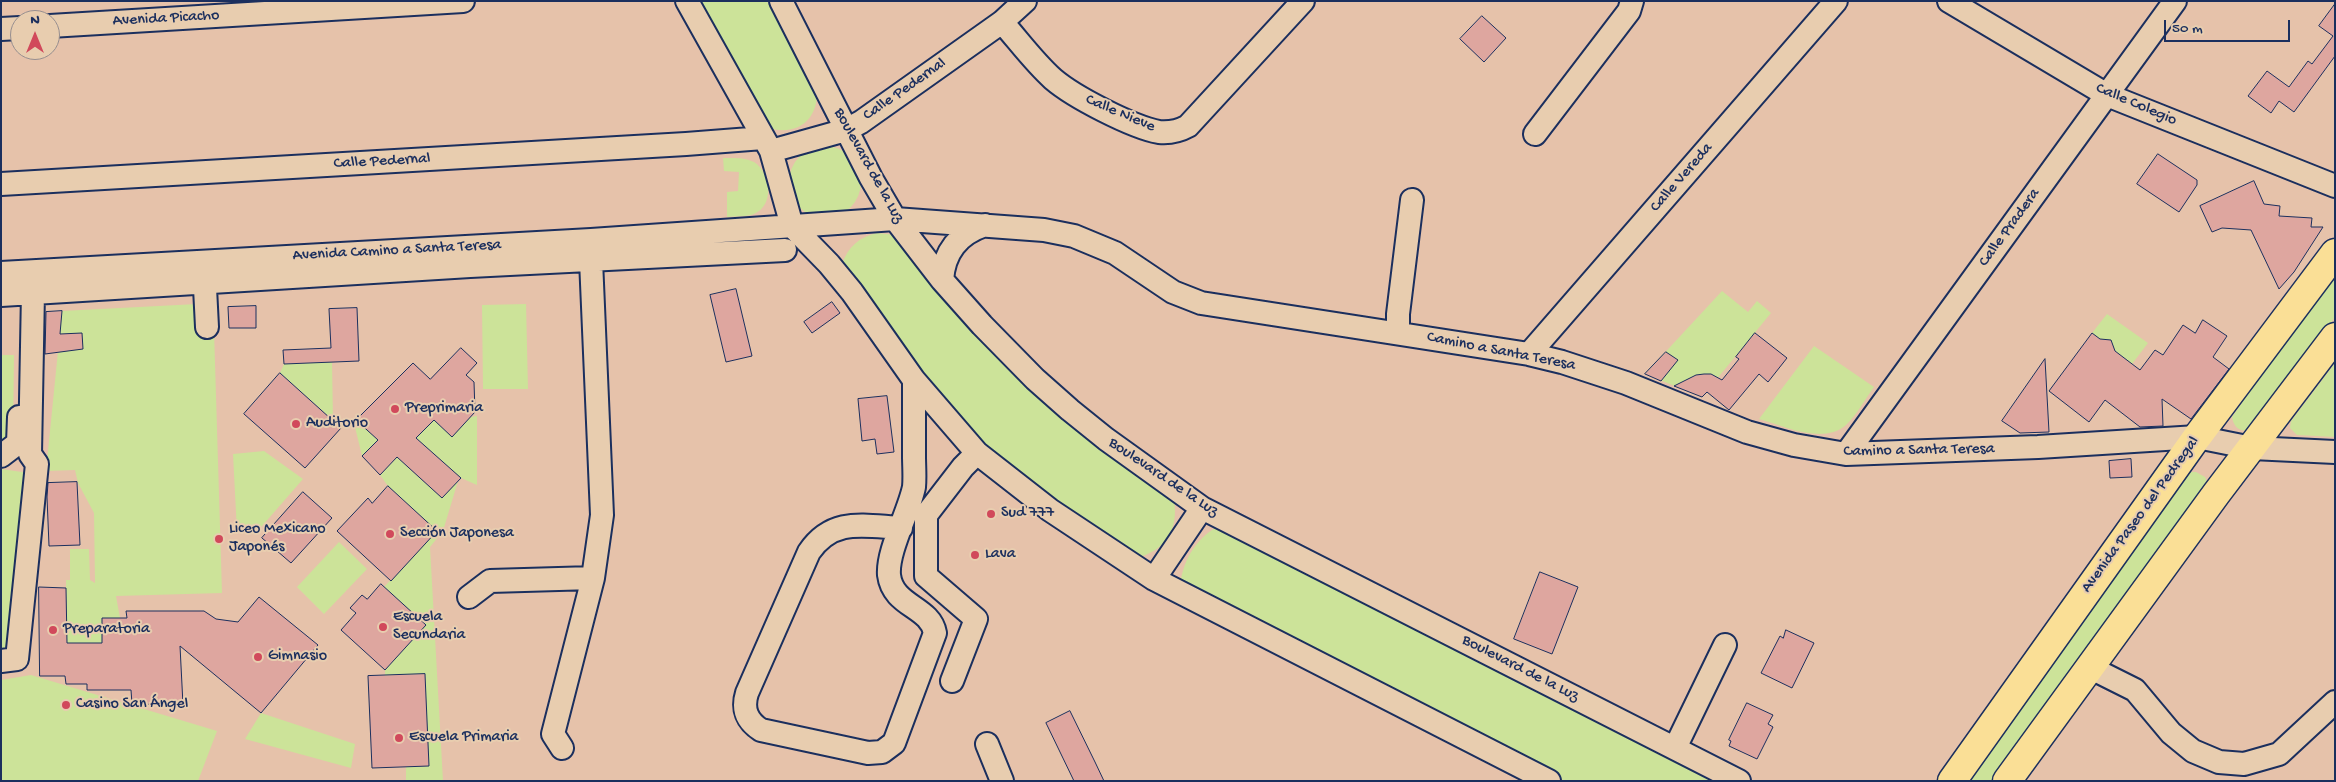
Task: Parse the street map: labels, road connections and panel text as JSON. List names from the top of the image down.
{
  "streets": {
    "main road": ["Avenida Paseo del Pedregal"],
    "street": [
      "Avenida Picacho",
      "Calle Pedernal",
      "Calle Colegio",
      "Calle Nieve",
      "Boulevard de la Luz",
      "Calle Vereda",
      "Calle Pradera",
      "Avenida Camino a Santa Teresa",
      "Camino a Santa Teresa"
    ]
  },
  "crossings": [
    ["Calle Pedernal", "Calle Nieve"],
    ["Calle Pedernal", "Boulevard de la Luz"],
    ["Calle Colegio", "Calle Pradera"],
    ["Boulevard de la Luz", "Camino a Santa Teresa"],
    ["Calle Vereda", "Camino a Santa Teresa"],
    ["Calle Pradera", "Camino a Santa Teresa"],
    ["Avenida Camino a Santa Teresa", "Camino a Santa Teresa"],
    ["Camino a Santa Teresa", "Avenida Paseo del Pedregal"]
  ],
  "places": [
    "Preprimaria",
    "Auditorio",
    "Sud 777",
    "Sección Japonesa",
    "Liceo Mexicano Japonés",
    "Lava",
    "Escuela Secundaria",
    "Preparatoria",
    "Gimnasio",
    "Casino San Ángel",
    "Escuela Primaria"
  ],
  "scale_bar": "50 m",
  "north": "top"
}
